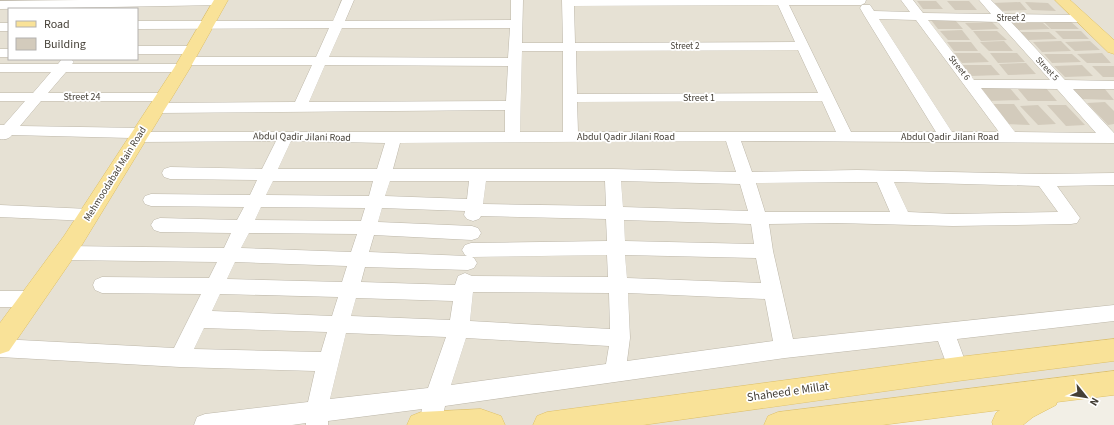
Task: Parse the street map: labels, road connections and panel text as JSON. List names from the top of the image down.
{
  "streets": {
    "main road": ["Mehmoodabad Main Road", "Shaheed e Millat"],
    "street": [
      "Street 2",
      "Street 6",
      "Street 5",
      "Street 24",
      "Street 1",
      "Abdul Qadir Jilani Road"
    ]
  },
  "crossings": [
    ["Street 2", "Street 6"],
    ["Street 2", "Street 5"],
    ["Street 6", "Abdul Qadir Jilani Road"],
    ["Street 5", "Abdul Qadir Jilani Road"],
    ["Street 24", "Mehmoodabad Main Road"],
    ["Abdul Qadir Jilani Road", "Mehmoodabad Main Road"]
  ],
  "legend": ["Road", "Building"],
  "north": "bottom right"
}
